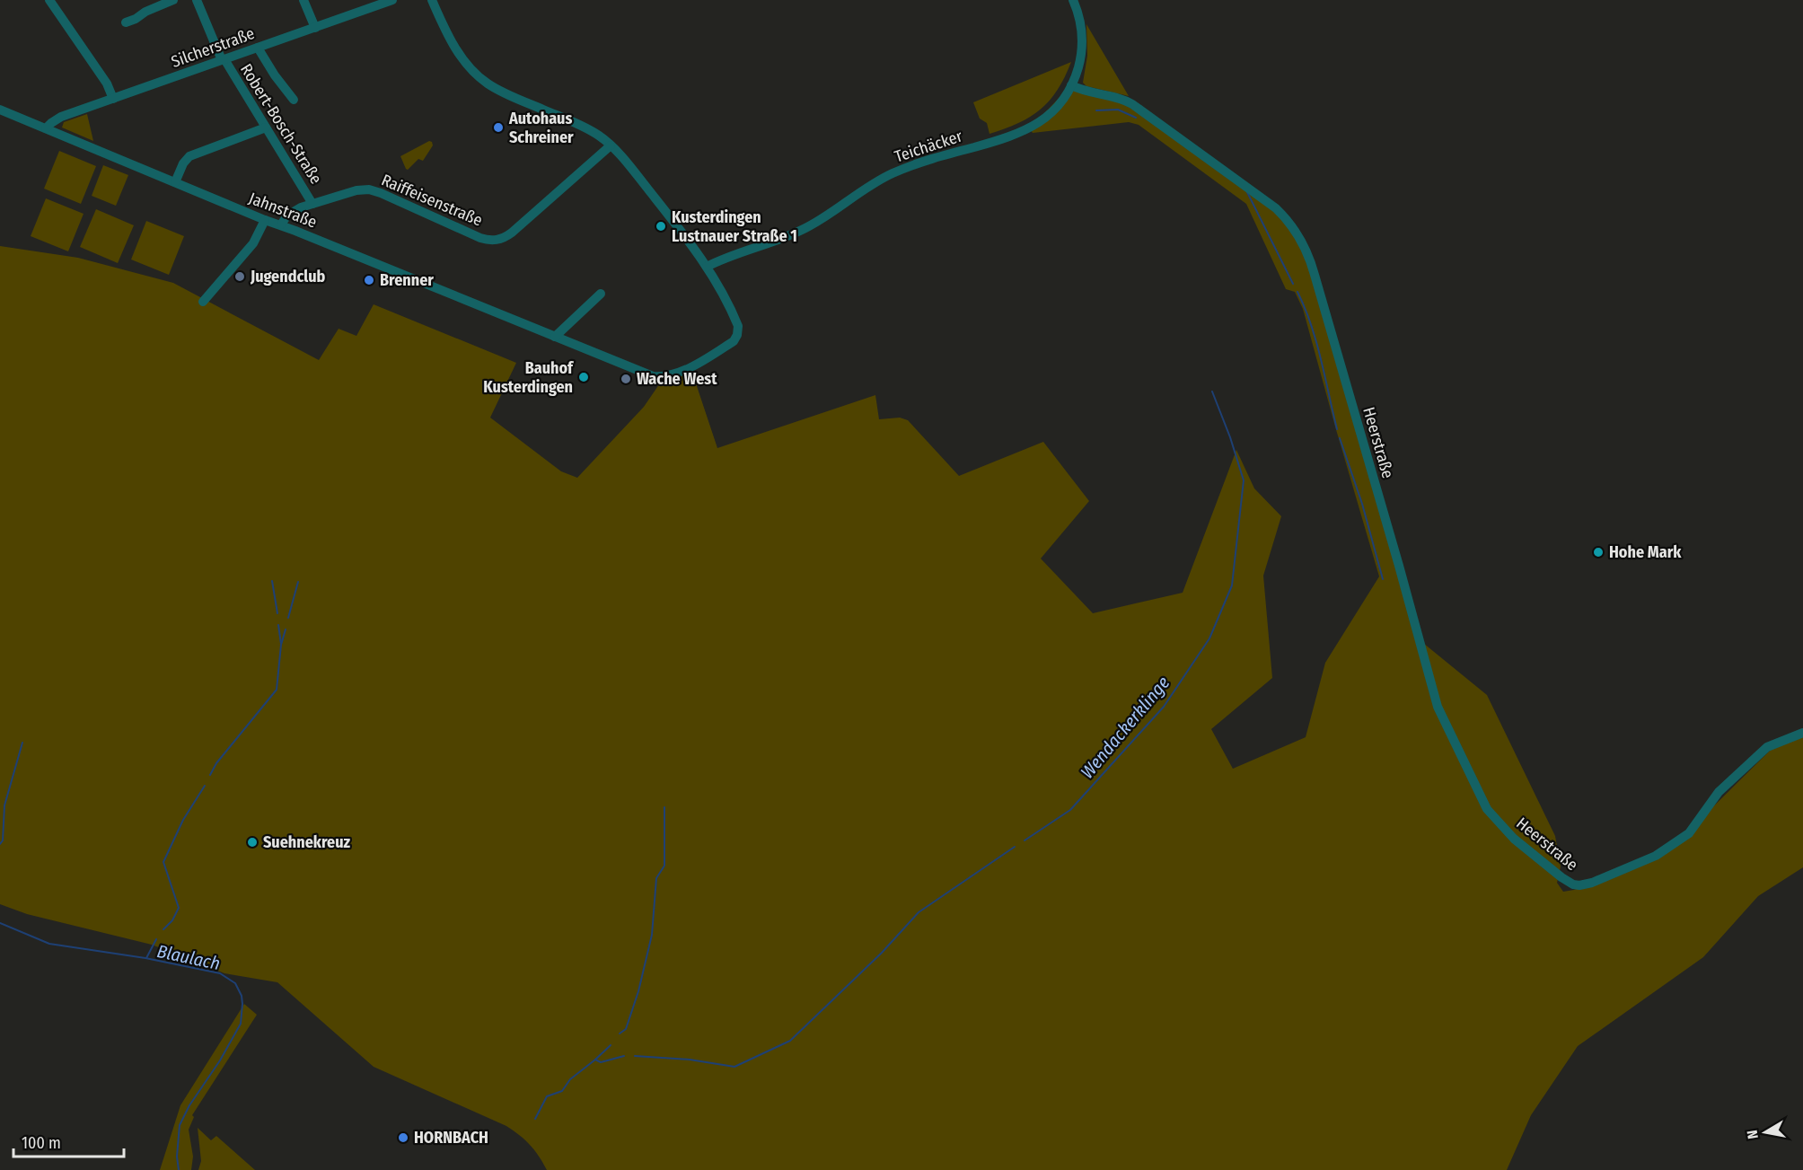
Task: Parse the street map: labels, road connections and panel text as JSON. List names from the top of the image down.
{
  "streets": {
    "street": [
      "Silcherstraße",
      "Robert-Bosch-Straße",
      "Teichäcker",
      "Raiffeisenstraße",
      "Jahnstraße",
      "Heerstraße"
    ]
  },
  "crossings": [
    ["Silcherstraße", "Robert-Bosch-Straße"],
    ["Silcherstraße", "Jahnstraße"],
    ["Robert-Bosch-Straße", "Raiffeisenstraße"],
    ["Teichäcker", "Jahnstraße"],
    ["Teichäcker", "Heerstraße"],
    ["Raiffeisenstraße", "Jahnstraße"]
  ],
  "water": ["Wendackerklinge", "Blaulach"],
  "places": [
    "Autohaus Schreiner",
    "Kusterdingen Lustnauer Straße 1",
    "Jugendclub",
    "Brenner",
    "Bauhof Kusterdingen",
    "Wache West",
    "Hohe Mark",
    "Suehnekreuz",
    "HORNBACH"
  ],
  "scale_bar": "100 m",
  "north": "left"
}
